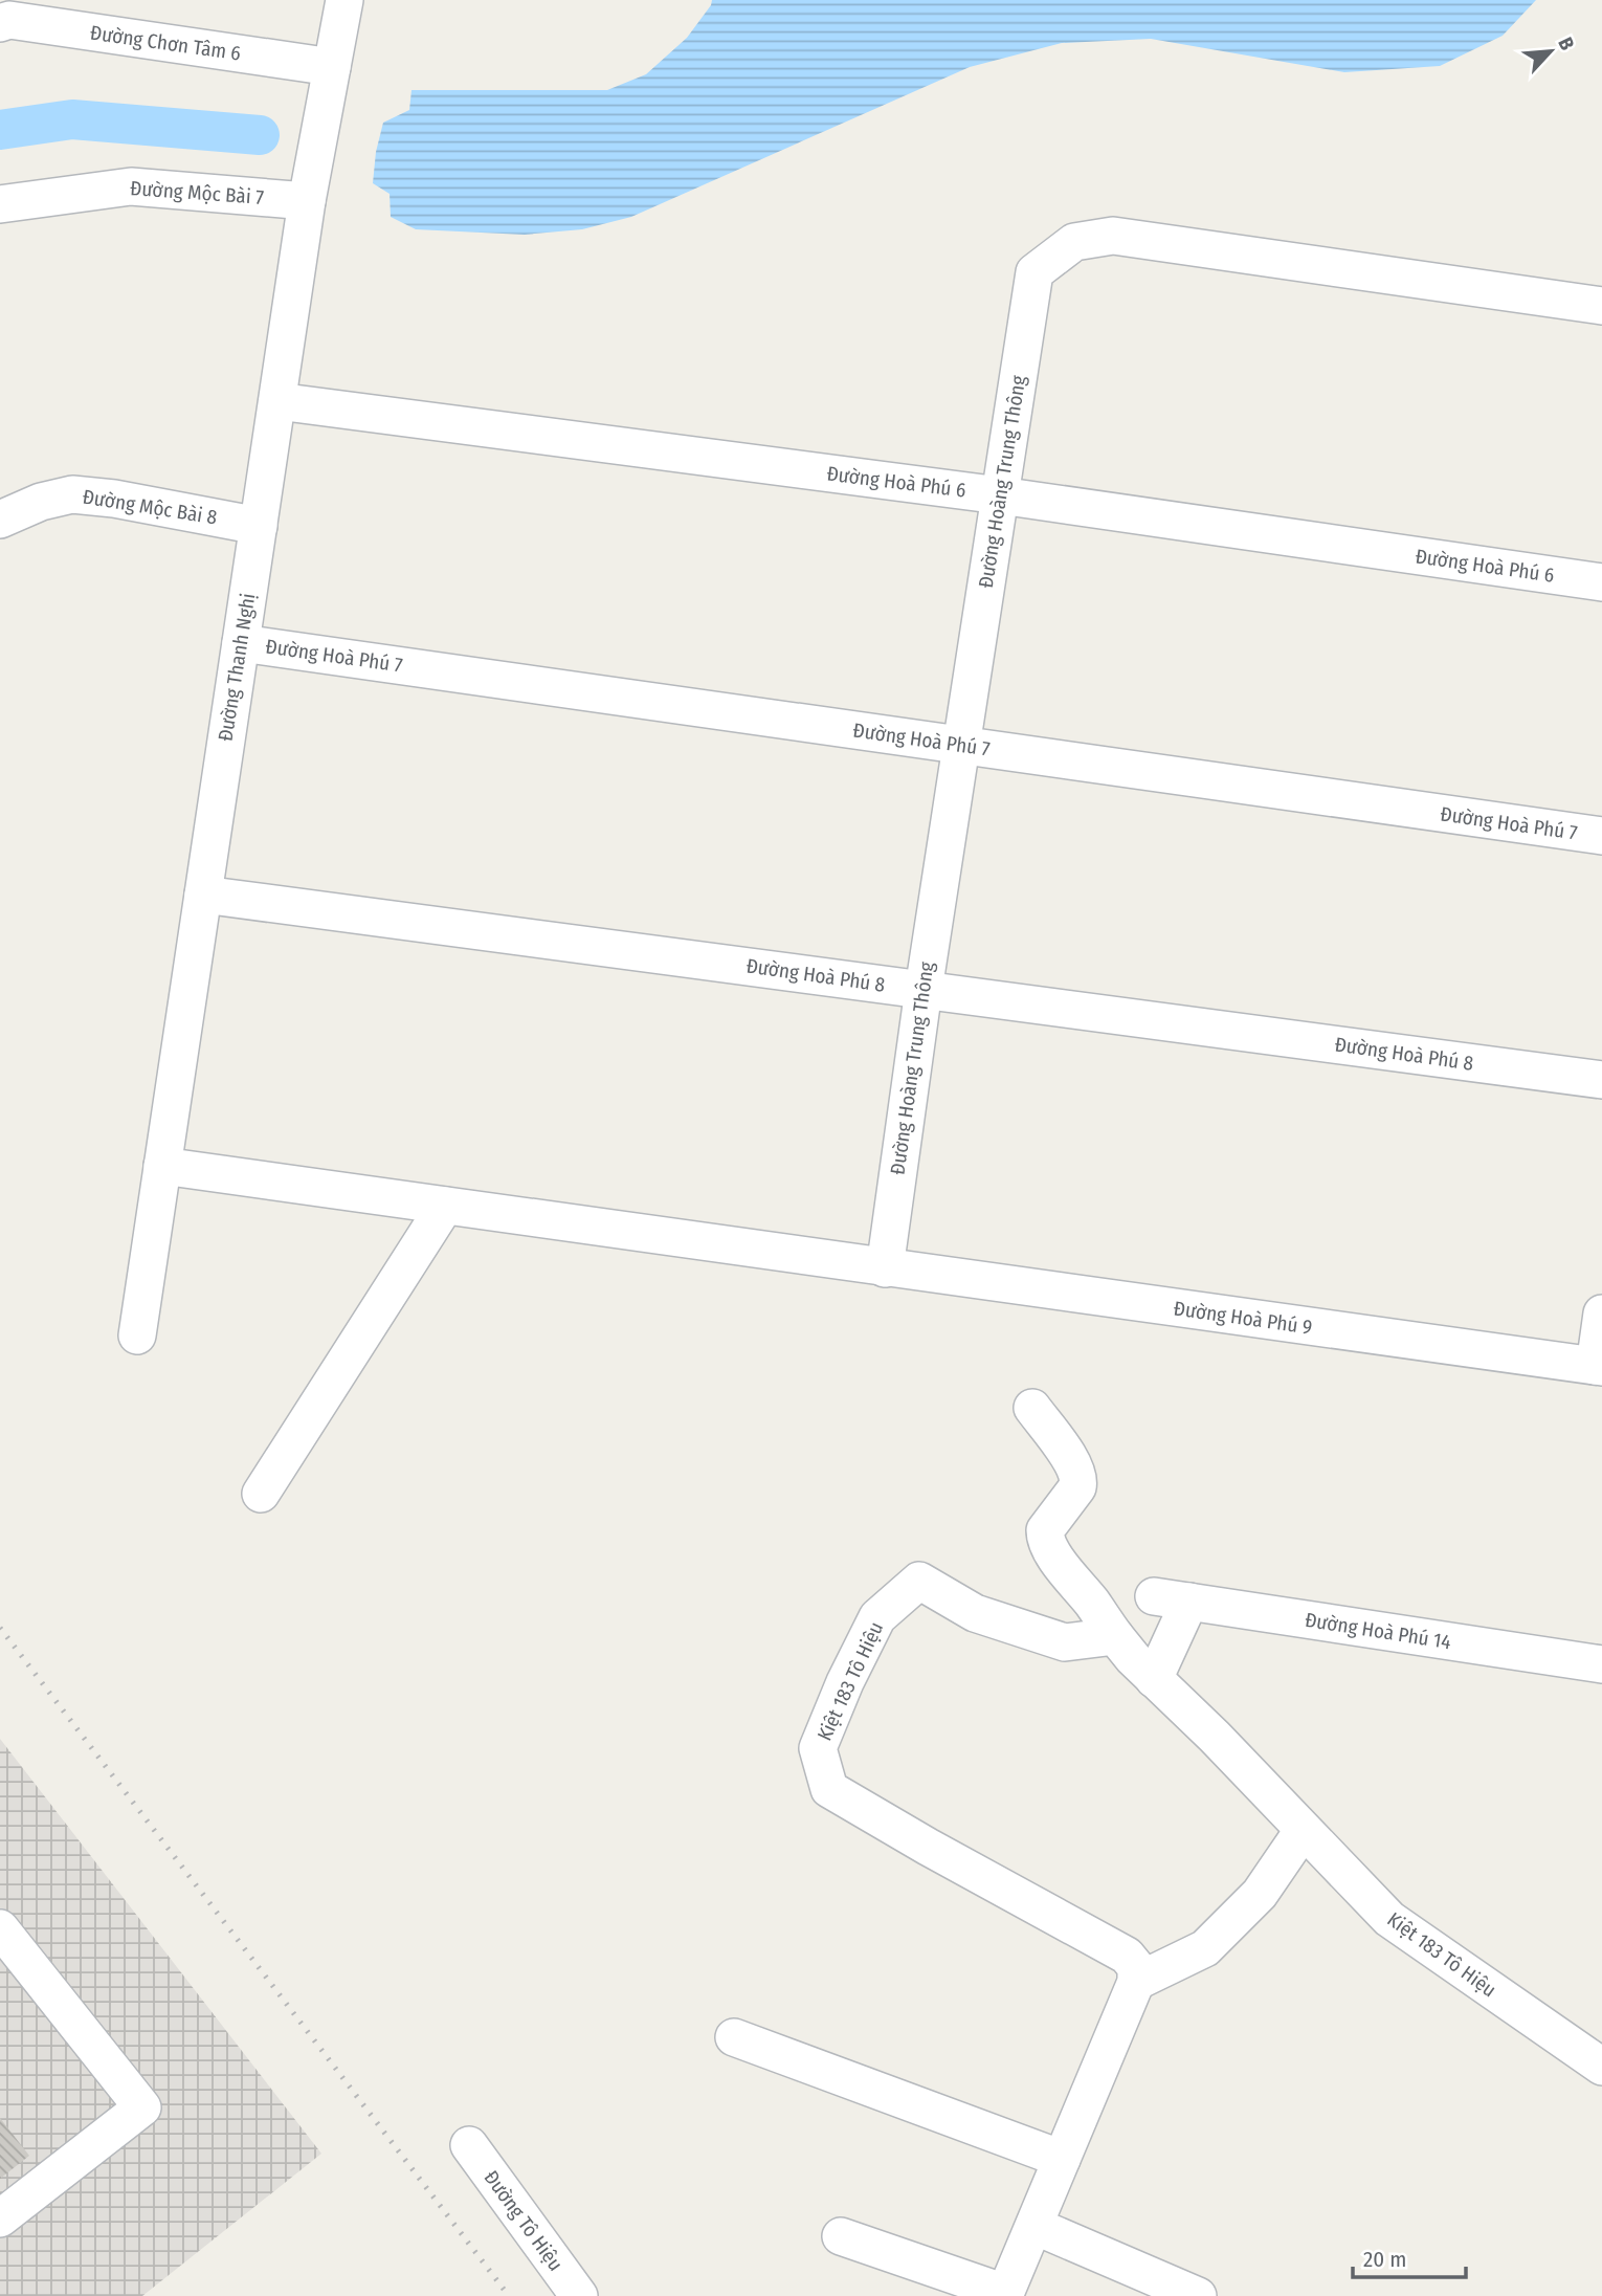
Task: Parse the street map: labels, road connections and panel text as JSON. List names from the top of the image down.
{
  "streets": {
    "street": [
      "Đường Chơn Tâm 6",
      "Đường Mộc Bài 7",
      "Đường Hoà Phú 6",
      "Đường Hoàng Trung Thông",
      "Đường Mộc Bài 8",
      "Đường Hoà Phú 7",
      "Đường Thanh Nghị",
      "Đường Hoà Phú 8",
      "Đường Hoà Phú 9",
      "Đường Hoà Phú 14",
      "Kiệt 183 Tô Hiệu",
      "Đường Tô Hiệu"
    ]
  },
  "crossings": [
    ["Đường Chơn Tâm 6", "Đường Thanh Nghị"],
    ["Đường Mộc Bài 7", "Đường Thanh Nghị"],
    ["Đường Hoà Phú 6", "Đường Hoàng Trung Thông"],
    ["Đường Hoà Phú 6", "Đường Thanh Nghị"],
    ["Đường Hoàng Trung Thông", "Đường Hoà Phú 7"],
    ["Đường Hoàng Trung Thông", "Đường Hoà Phú 8"],
    ["Đường Hoàng Trung Thông", "Đường Hoà Phú 9"],
    ["Đường Mộc Bài 8", "Đường Thanh Nghị"],
    ["Đường Hoà Phú 7", "Đường Thanh Nghị"],
    ["Đường Thanh Nghị", "Đường Hoà Phú 8"],
    ["Đường Thanh Nghị", "Đường Hoà Phú 9"],
    ["Đường Hoà Phú 14", "Kiệt 183 Tô Hiệu"]
  ],
  "scale_bar": "20 m",
  "north": "top right"
}
